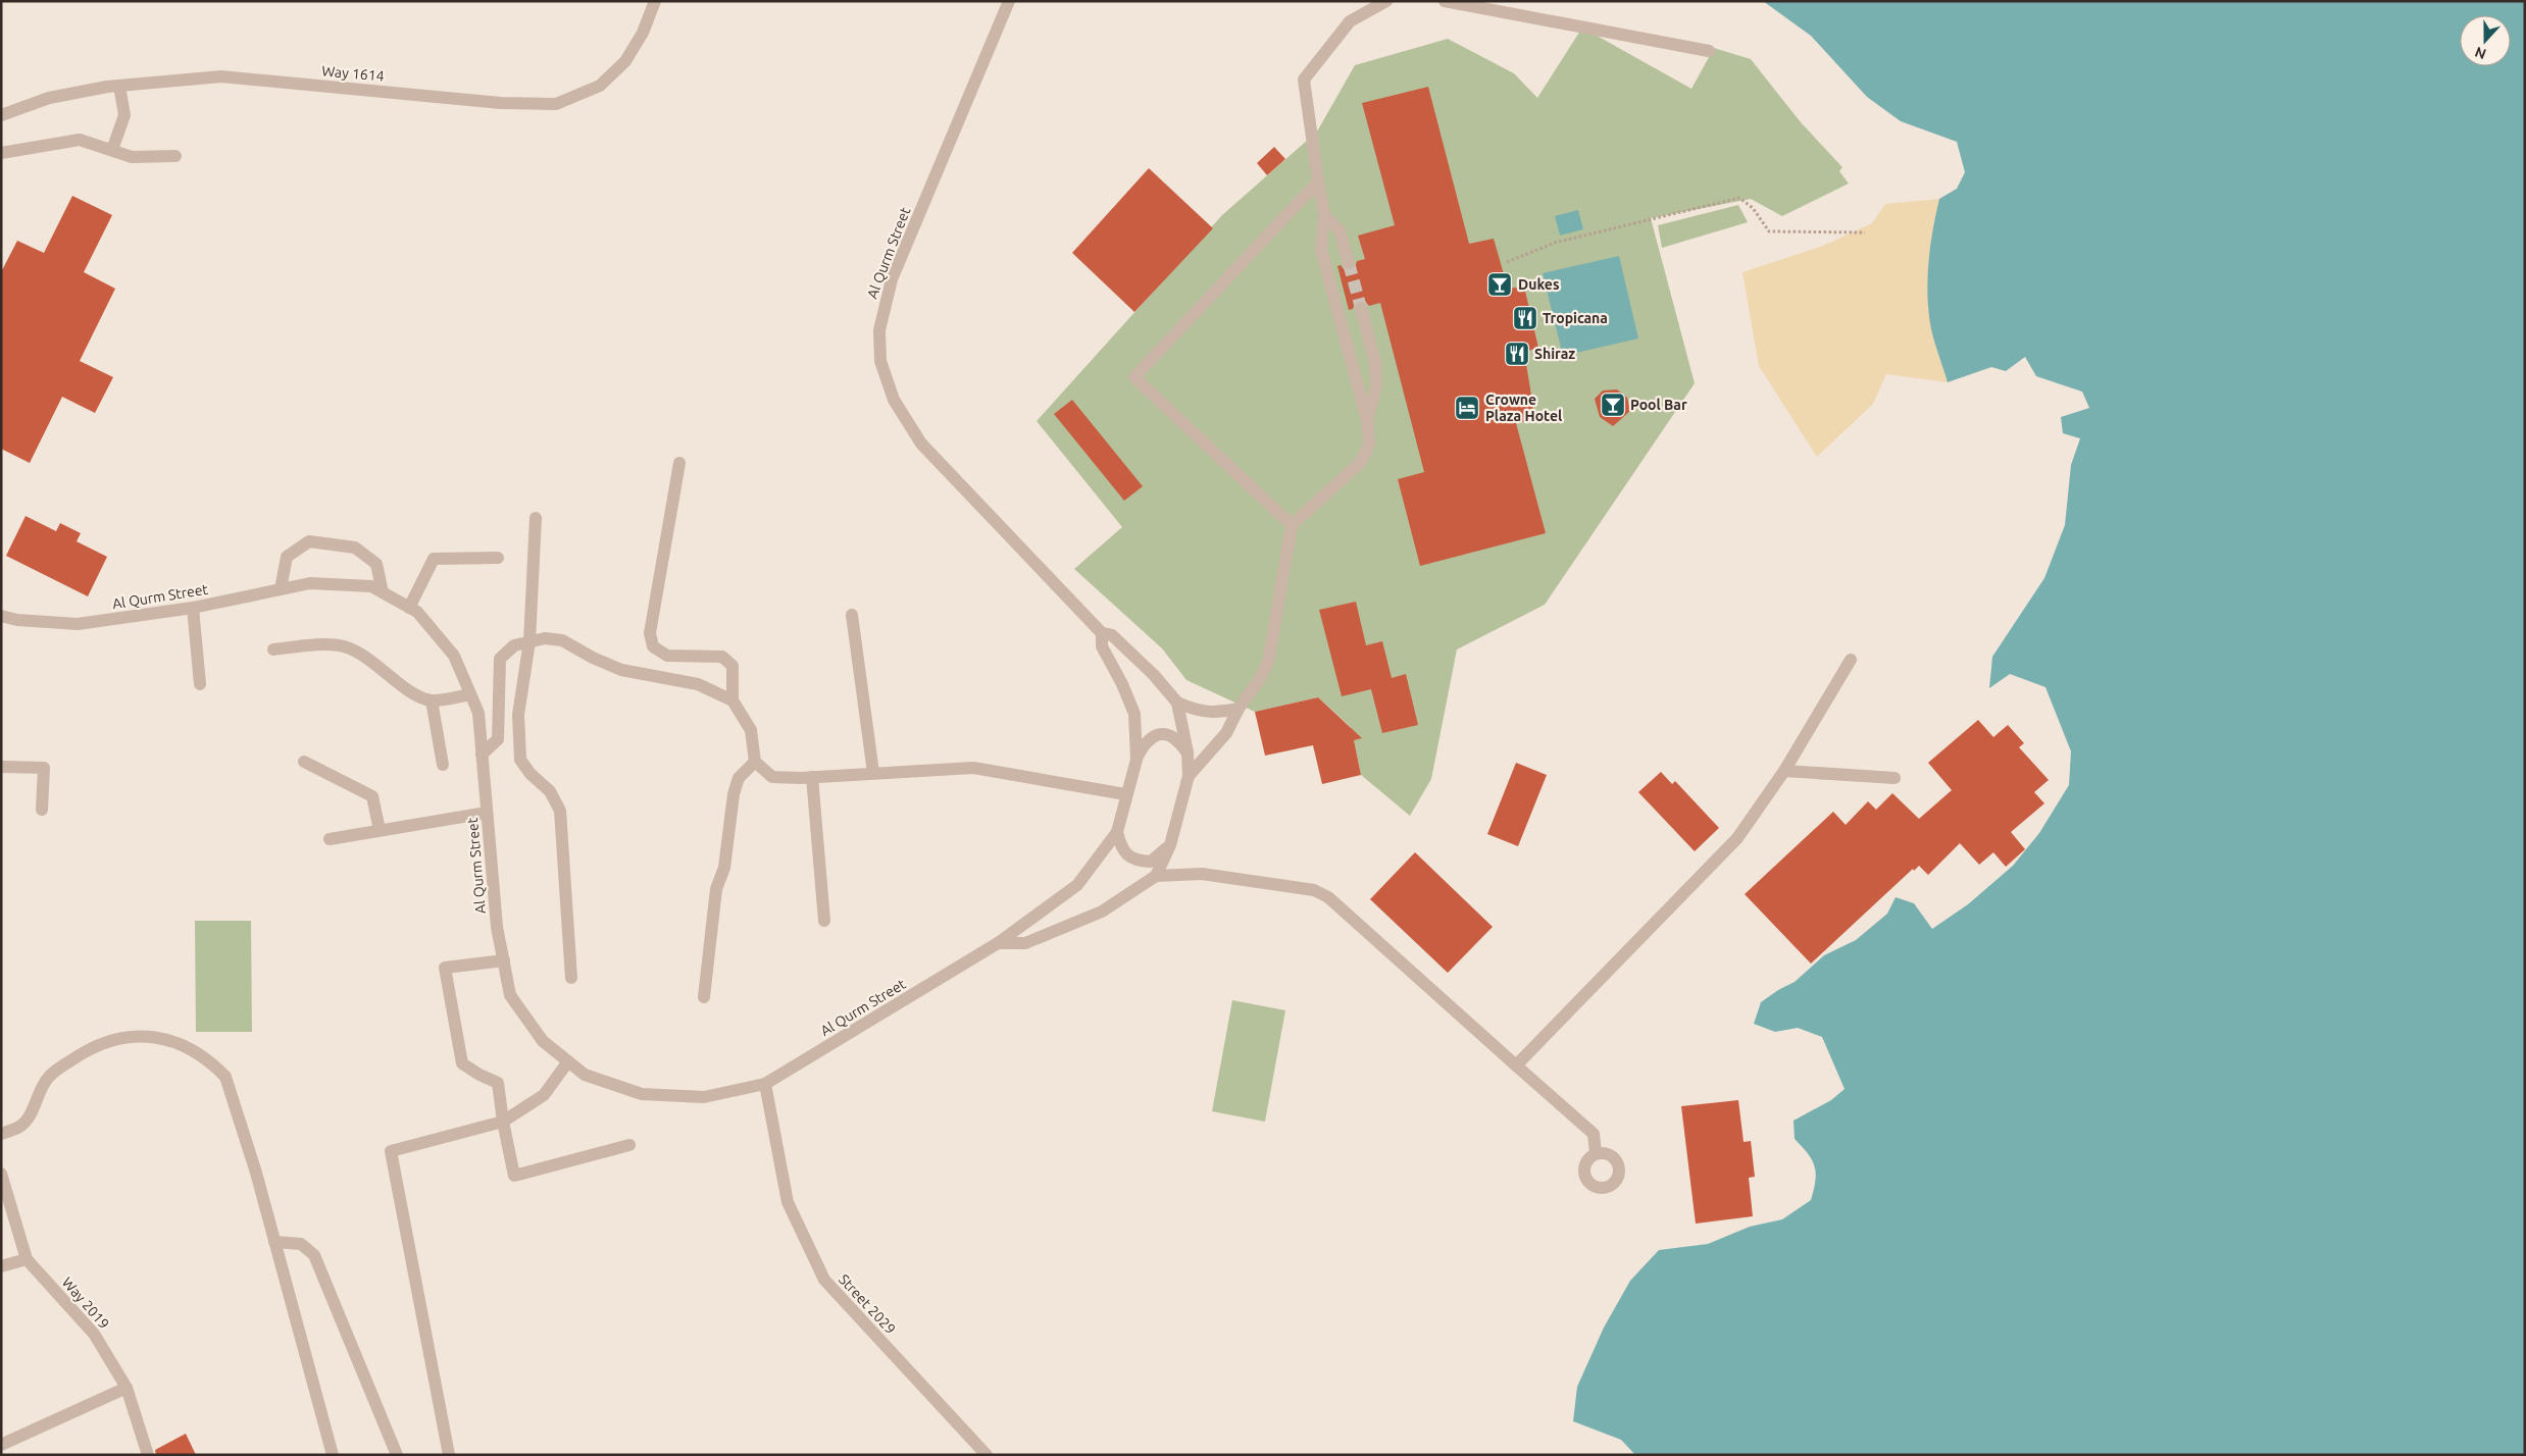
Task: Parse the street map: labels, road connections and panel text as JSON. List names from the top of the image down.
{
  "streets": {
    "street": [
      "Way 1614",
      "Al Qurm Street",
      "Way 2019",
      "Street 2029"
    ]
  },
  "crossings": [
    ["Al Qurm Street", "Street 2029"]
  ],
  "places": {
    "bar": ["Dukes", "Pool Bar"],
    "restaurant": ["Tropicana", "Shiraz"],
    "hotel": ["Crowne Plaza Hotel"]
  },
  "north": "bottom"
}
